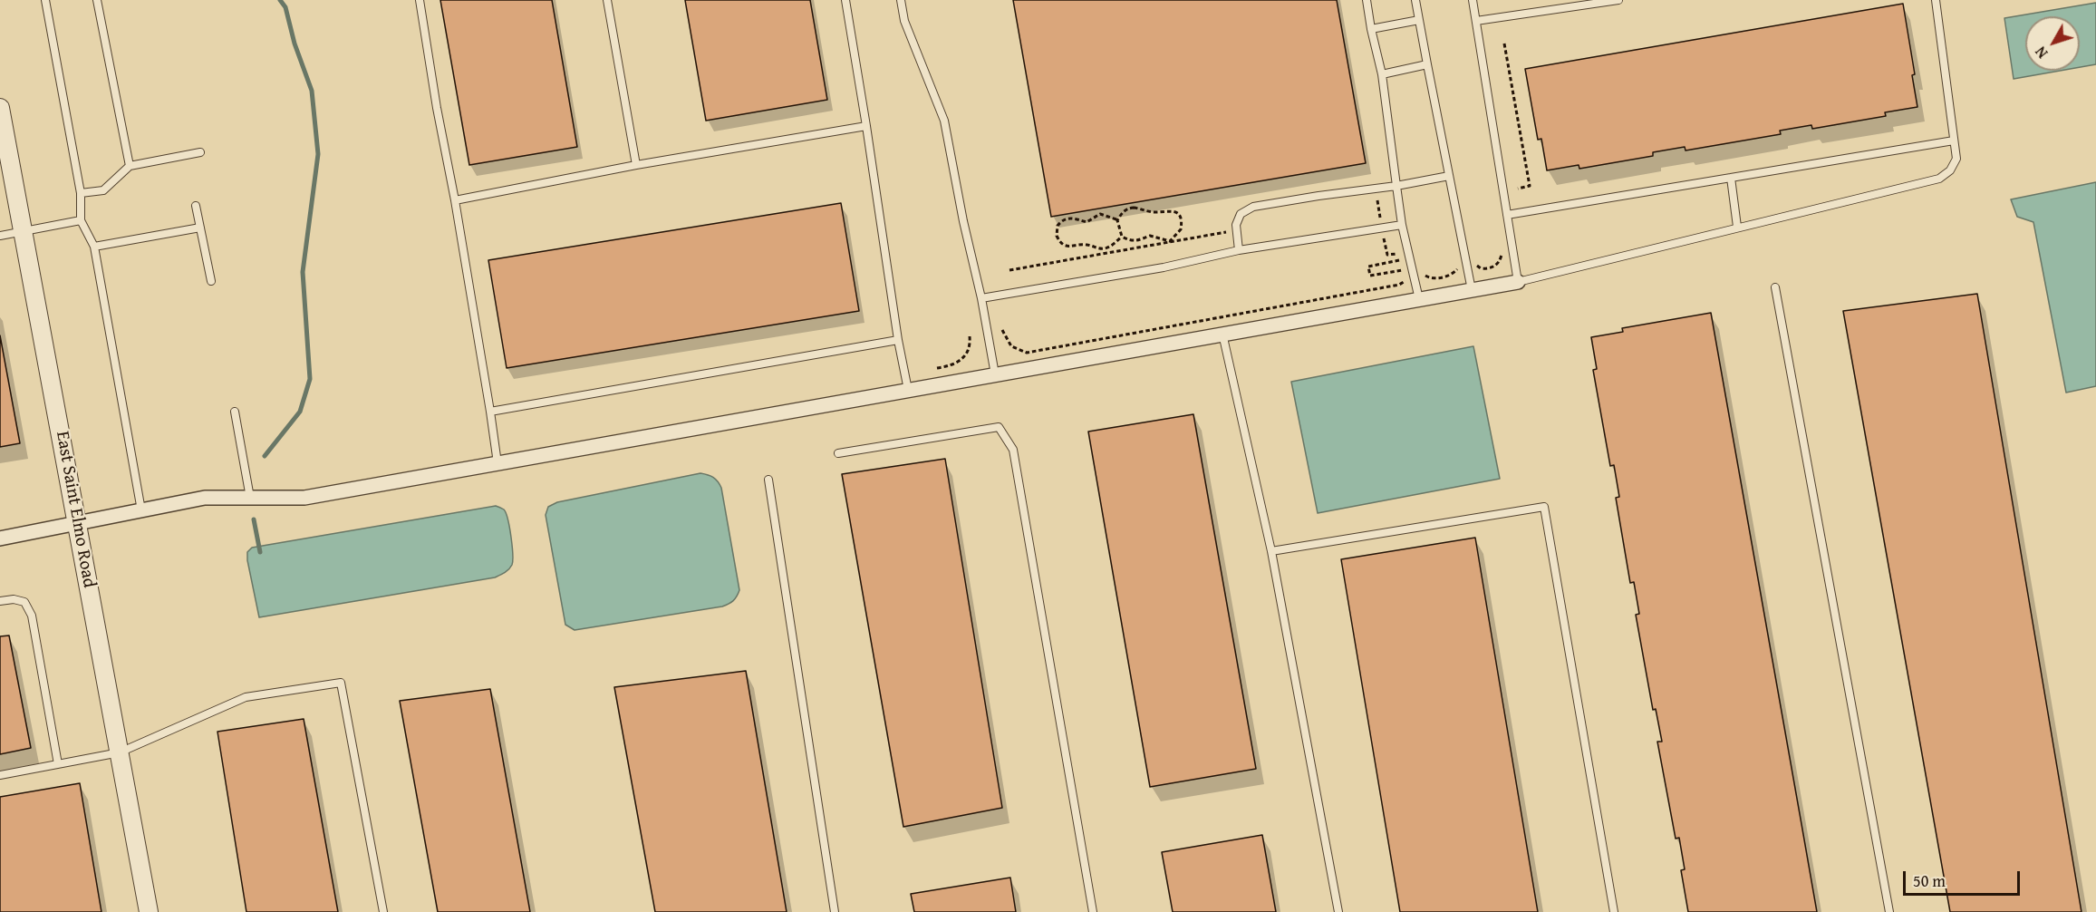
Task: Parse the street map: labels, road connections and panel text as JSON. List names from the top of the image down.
{
  "streets": {
    "street": ["East Saint Elmo Road"]
  },
  "scale_bar": "50 m",
  "north": "bottom left"
}
